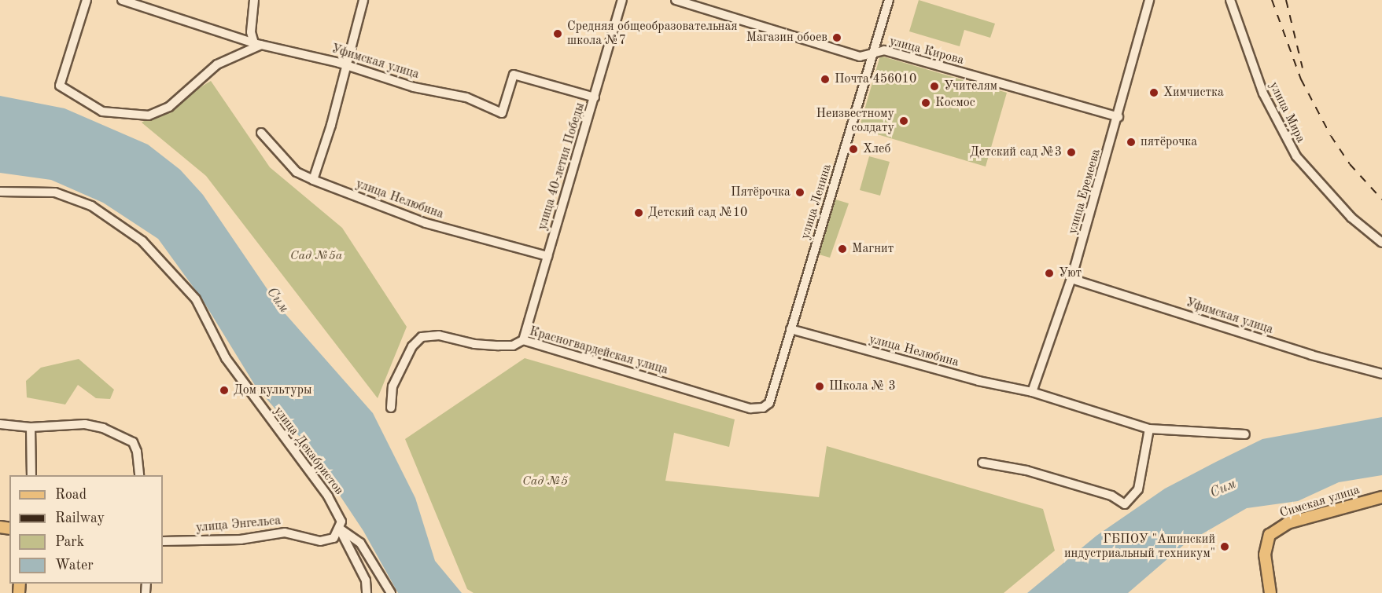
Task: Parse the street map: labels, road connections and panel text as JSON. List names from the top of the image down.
{
  "streets": {
    "main road": ["Симская улица"],
    "street": [
      "улица Кирова",
      "Уфимская улица",
      "улица Мира",
      "улица 40-летия Победы",
      "улица Еремеева",
      "улица Нелюбина",
      "улица Ленина",
      "Красногвардейская улица",
      "улица Декабристов",
      "улица Энгельса"
    ]
  },
  "crossings": [
    ["улица Кирова", "улица Еремеева"],
    ["улица Кирова", "улица Ленина"],
    ["Уфимская улица", "улица 40-летия Победы"],
    ["Уфимская улица", "улица Еремеева"],
    ["улица 40-летия Победы", "улица Нелюбина"],
    ["улица 40-летия Победы", "Красногвардейская улица"],
    ["улица Еремеева", "улица Нелюбина"],
    ["улица Нелюбина", "улица Ленина"],
    ["улица Ленина", "Красногвардейская улица"],
    ["улица Декабристов", "улица Энгельса"]
  ],
  "water": ["Сим"],
  "parks": ["Сад №5а", "Сад №5"],
  "places": [
    "Средняя общеобразовательная школа №7",
    "Магазин обоев",
    "Почта 456010",
    "Учителям",
    "Химчистка",
    "Космос",
    "Неизвестному солдату",
    "пятёрочка",
    "Хлеб",
    "Детский сад №3",
    "Пятёрочка",
    "Детский сад №10",
    "Магнит",
    "Уют",
    "Школа № 3",
    "Дом культуры",
    "ГБПОУ \"Ашинский индустриальный техникум\""
  ],
  "legend": [
    "Road",
    "Railway",
    "Park",
    "Water"
  ]
}
